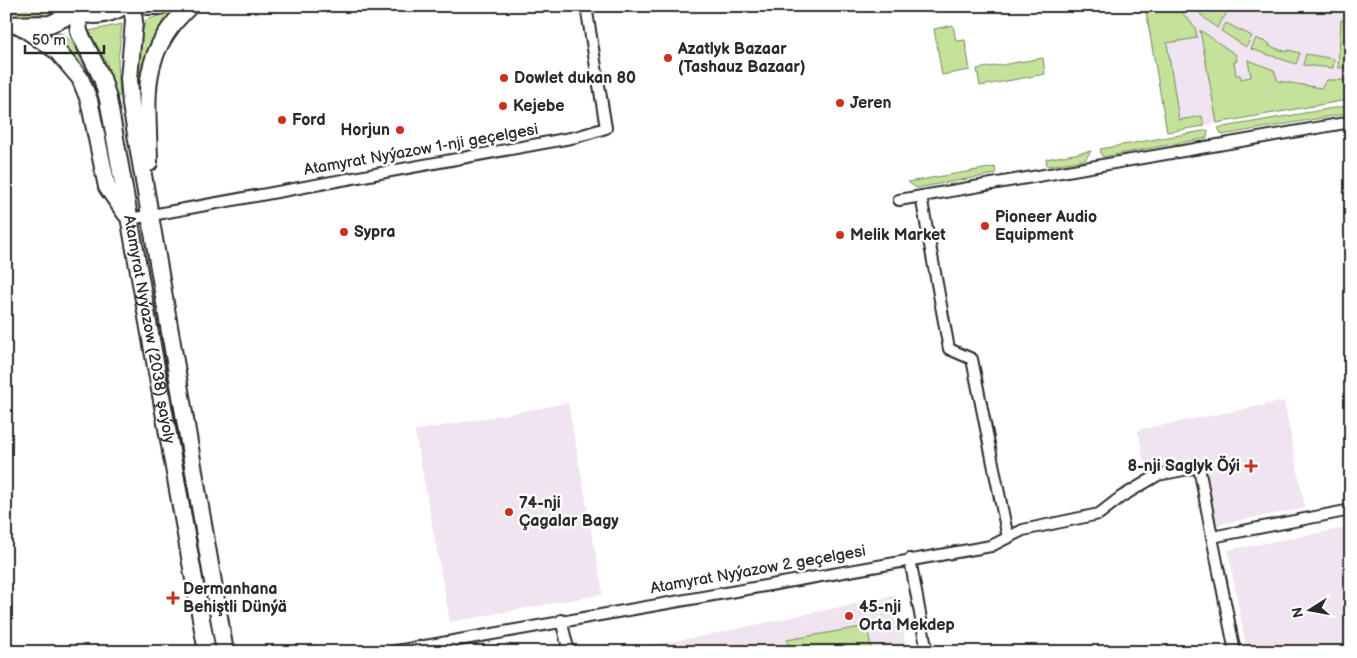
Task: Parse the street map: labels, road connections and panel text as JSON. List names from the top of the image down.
{
  "streets": {
    "main road": ["Atamyrat Nyýazow (2038) şaýoly"],
    "street": ["Atamyrat Nyýazow 1-nji geçelgesi", "Atamyrat Nyýazow 2 geçelgesi"]
  },
  "crossings": [
    ["Atamyrat Nyýazow 1-nji geçelgesi", "Atamyrat Nyýazow (2038) şaýoly"]
  ],
  "places": {
    "other": [
      "Azatlyk Bazaar (Tashauz Bazaar)",
      "Dowlet dukan 80",
      "Jeren",
      "Kejebe",
      "Ford",
      "Horjun",
      "Pioneer Audio Equipment",
      "Sypra",
      "Melik Market",
      "74-nji Çagalar Bagy",
      "45-nji Orta Mekdep"
    ],
    "health": ["8-nji Saglyk Öýi", "Dermanhana Behiştli Dünýä"]
  },
  "scale_bar": "50 m",
  "north": "left"
}
